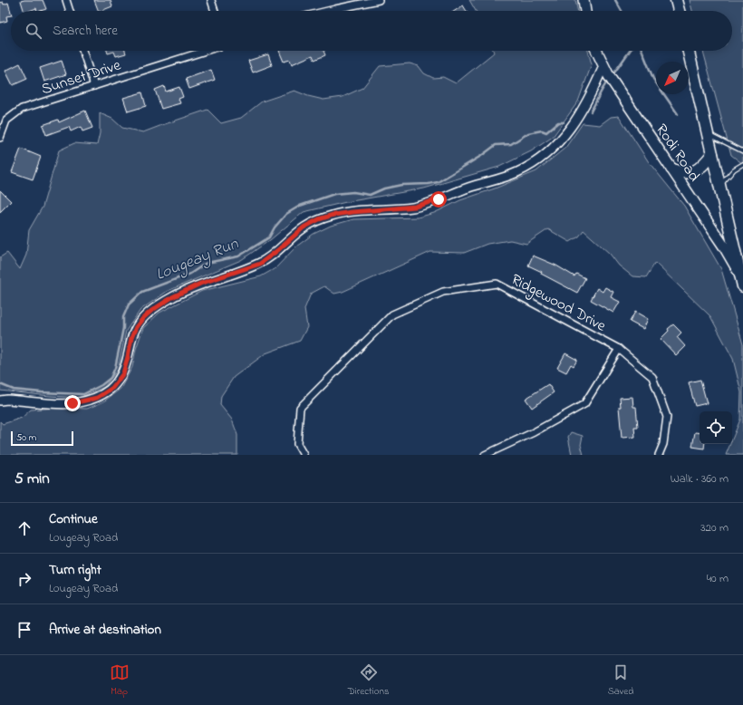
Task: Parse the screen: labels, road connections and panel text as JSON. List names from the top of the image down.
{
  "streets": {
    "main road": ["Rodi Road"],
    "street": ["Sunset Drive", "Ridgewood Drive"]
  },
  "water": ["Lougeay Run"],
  "scale_bar": "50 m",
  "north": "bottom left",
  "page": {
    "search": "Search here",
    "scale": "50 m",
    "heading": ["5 min", "Walk · 360 m"],
    "list": [
      ["Continue", "Lougeay Road", "320 m"],
      ["Turn right", "Lougeay Road", "40 m"],
      "Arrive at destination"
    ],
    "nav": ["Map", "Directions", "Saved"]
  }
}
